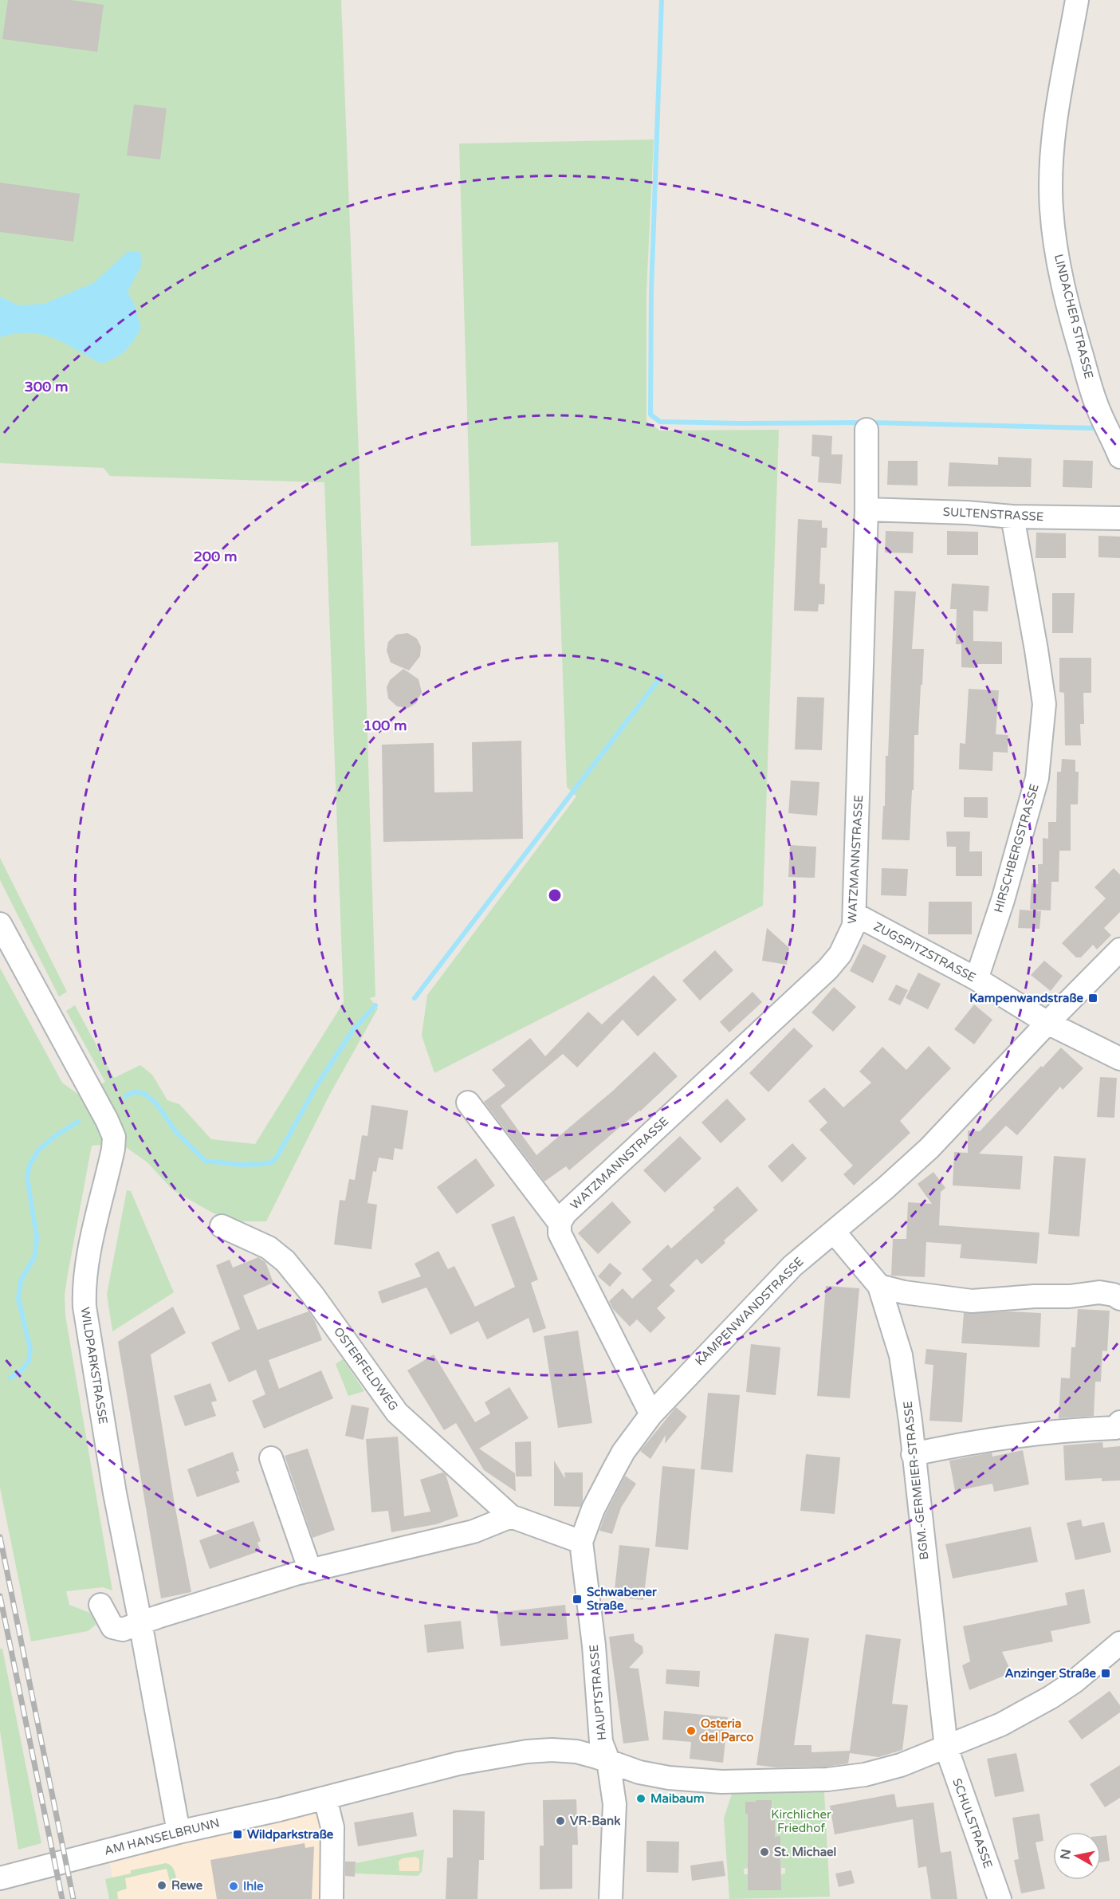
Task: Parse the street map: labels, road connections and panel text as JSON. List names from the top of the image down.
{
  "streets": {
    "street": [
      "LINDACHER STRASSE",
      "SULTENSTRASSE",
      "HIRSCHBERGSTRASSE",
      "WATZMANNSTRASSE",
      "ZUGSPITZSTRASSE",
      "KAMPENWANDSTRASSE",
      "WILDPARKSTRASSE",
      "OSTERFELDWEG",
      "BGM.-GERMEIER-STRASSE",
      "HAUPTSTRASSE",
      "SCHULSTRASSE",
      "AM HANSELBRUNN"
    ]
  },
  "crossings": [
    ["SULTENSTRASSE", "HIRSCHBERGSTRASSE"],
    ["SULTENSTRASSE", "WATZMANNSTRASSE"],
    ["HIRSCHBERGSTRASSE", "ZUGSPITZSTRASSE"],
    ["WATZMANNSTRASSE", "ZUGSPITZSTRASSE"],
    ["ZUGSPITZSTRASSE", "KAMPENWANDSTRASSE"],
    ["KAMPENWANDSTRASSE", "BGM.-GERMEIER-STRASSE"],
    ["KAMPENWANDSTRASSE", "HAUPTSTRASSE"],
    ["WILDPARKSTRASSE", "AM HANSELBRUNN"],
    ["BGM.-GERMEIER-STRASSE", "SCHULSTRASSE"],
    ["HAUPTSTRASSE", "AM HANSELBRUNN"]
  ],
  "parks": ["Kirchlicher Friedhof"],
  "places": {
    "transit": [
      "Kampenwandstraße",
      "Schwabener Straße",
      "Anzinger Straße",
      "Wildparkstraße"
    ],
    "other": [
      "Osteria del Parco",
      "Maibaum",
      "VR-Bank",
      "St. Michael",
      "Rewe",
      "Ihle"
    ]
  },
  "north": "left",
  "rings": ["300 m", "200 m", "100 m"]
}
